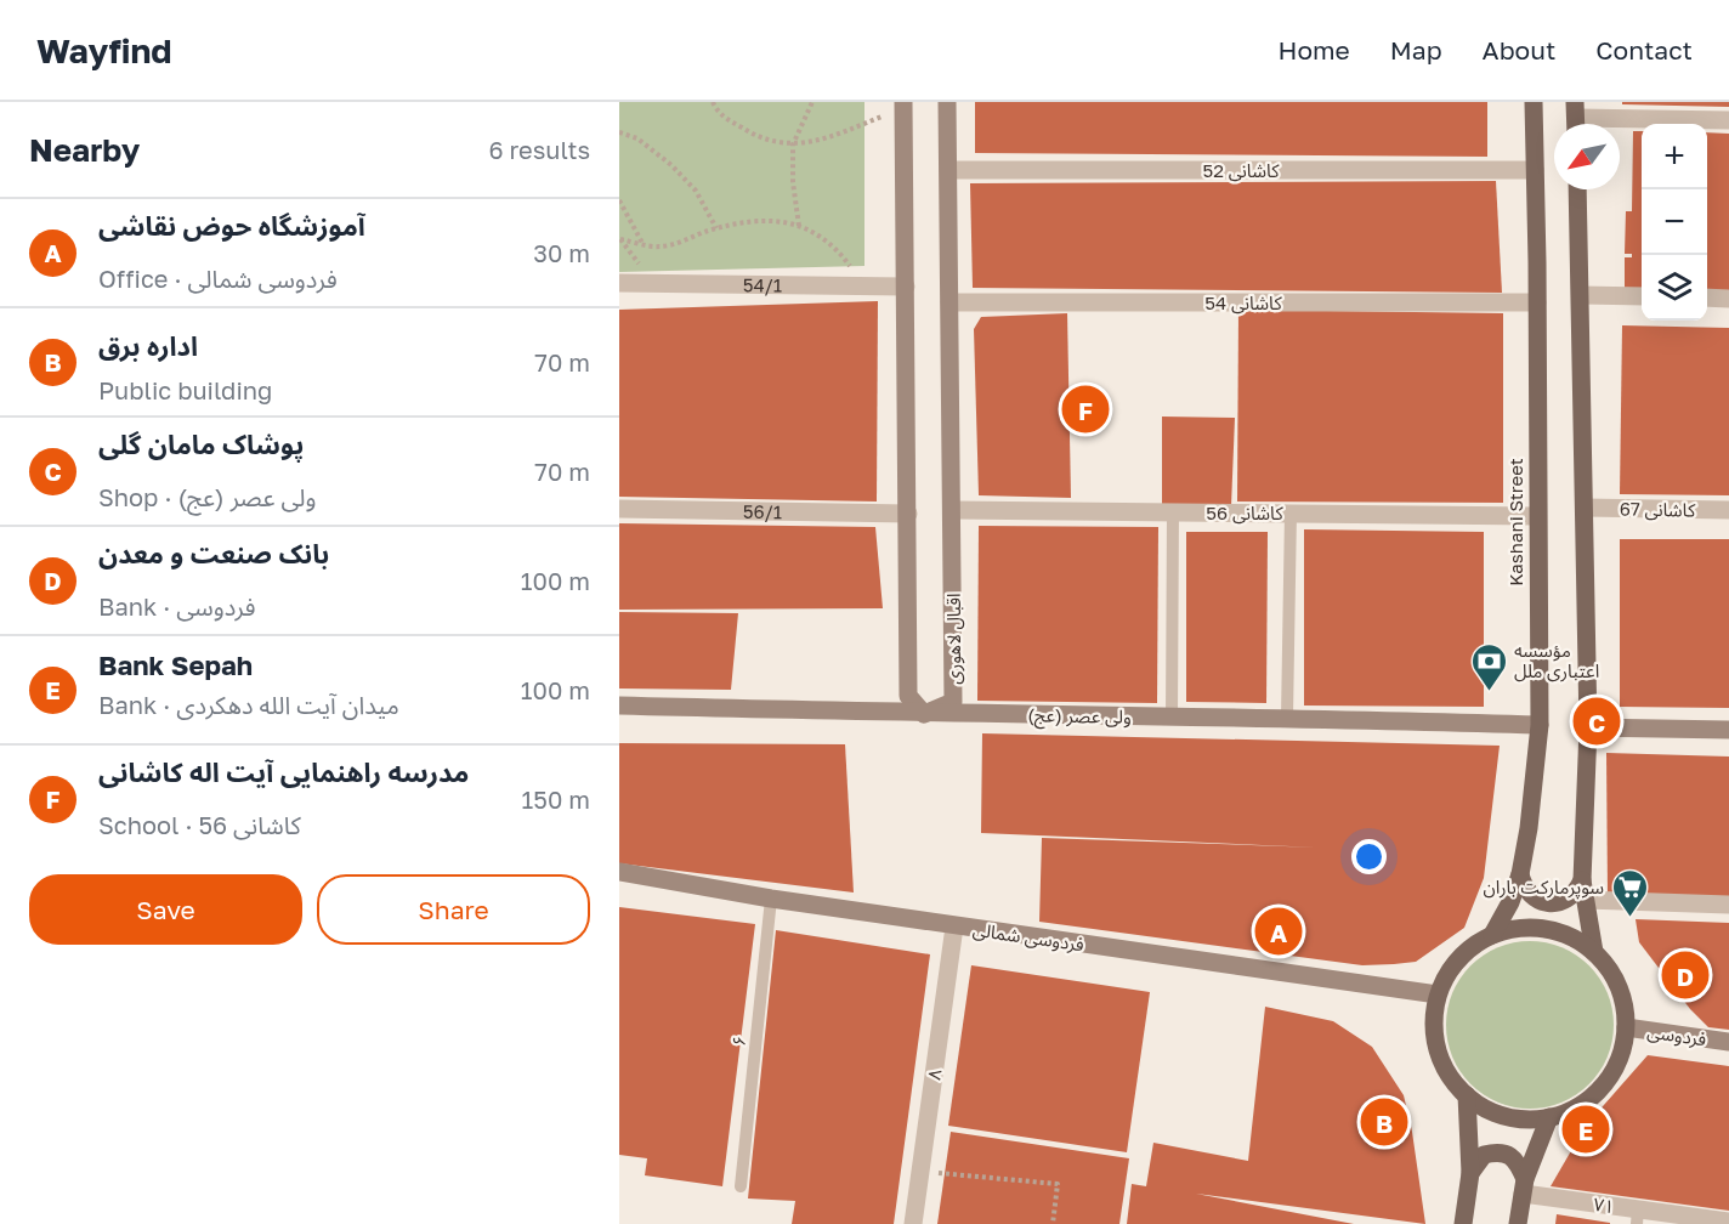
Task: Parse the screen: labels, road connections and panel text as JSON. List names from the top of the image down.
{
  "streets": {
    "main road": [
      "Kashani Street",
      "اقبال لاهوری",
      "ولی عصر (عج)",
      "فردوسی شمالی",
      "فردوسی"
    ],
    "street": [
      "کاشانی 52",
      "54/1",
      "کاشانی 54",
      "کاشانی 67",
      "56/1",
      "کاشانی 56",
      "۸",
      "۷۱"
    ],
    "lane": ["۶"]
  },
  "crossings": [
    ["کاشانی 52", "Kashani Street"],
    ["کاشانی 52", "اقبال لاهوری"],
    ["کاشانی 54", "Kashani Street"],
    ["کاشانی 54", "اقبال لاهوری"],
    ["کاشانی 56", "Kashani Street"],
    ["کاشانی 56", "اقبال لاهوری"],
    ["Kashani Street", "ولی عصر (عج)"],
    ["Kashani Street", "فردوسی شمالی"],
    ["Kashani Street", "فردوسی"],
    ["اقبال لاهوری", "ولی عصر (عج)"],
    ["فردوسی شمالی", "فردوسی"],
    ["فردوسی شمالی", "۶"],
    ["فردوسی شمالی", "۸"]
  ],
  "places": {
    "bank": ["مؤسسه اعتباری ملل"],
    "supermarket": ["سوپرمارکت باران"]
  },
  "north": "bottom left",
  "page": {
    "header": "Wayfind",
    "nav": [
      "Home",
      "Map",
      "About",
      "Contact"
    ],
    "heading": ["Nearby", "6 results"],
    "map_buttons": ["+", "−"],
    "list": [
      {
        "mark": "A",
        "name": "آموزشگاه حوض نقاشی",
        "note": "Office · فردوسی شمالی",
        "value": "30 m"
      },
      {
        "mark": "B",
        "name": "اداره برق",
        "note": "Public building",
        "value": "70 m"
      },
      {
        "mark": "C",
        "name": "پوشاک مامان گلی",
        "note": "Shop · ولی عصر (عج)",
        "value": "70 m"
      },
      {
        "mark": "D",
        "name": "بانک صنعت و معدن",
        "note": "Bank · فردوسی",
        "value": "100 m"
      },
      {
        "mark": "E",
        "name": "Bank Sepah",
        "note": "Bank · میدان آیت الله دهکردی",
        "value": "100 m"
      },
      {
        "mark": "F",
        "name": "مدرسه راهنمایی آیت اله کاشانی",
        "note": "School · کاشانی 56",
        "value": "150 m"
      }
    ],
    "pins": [
      "F",
      "C",
      "A",
      "D",
      "B",
      "E"
    ],
    "buttons": ["Save", "Share"]
  }
}
